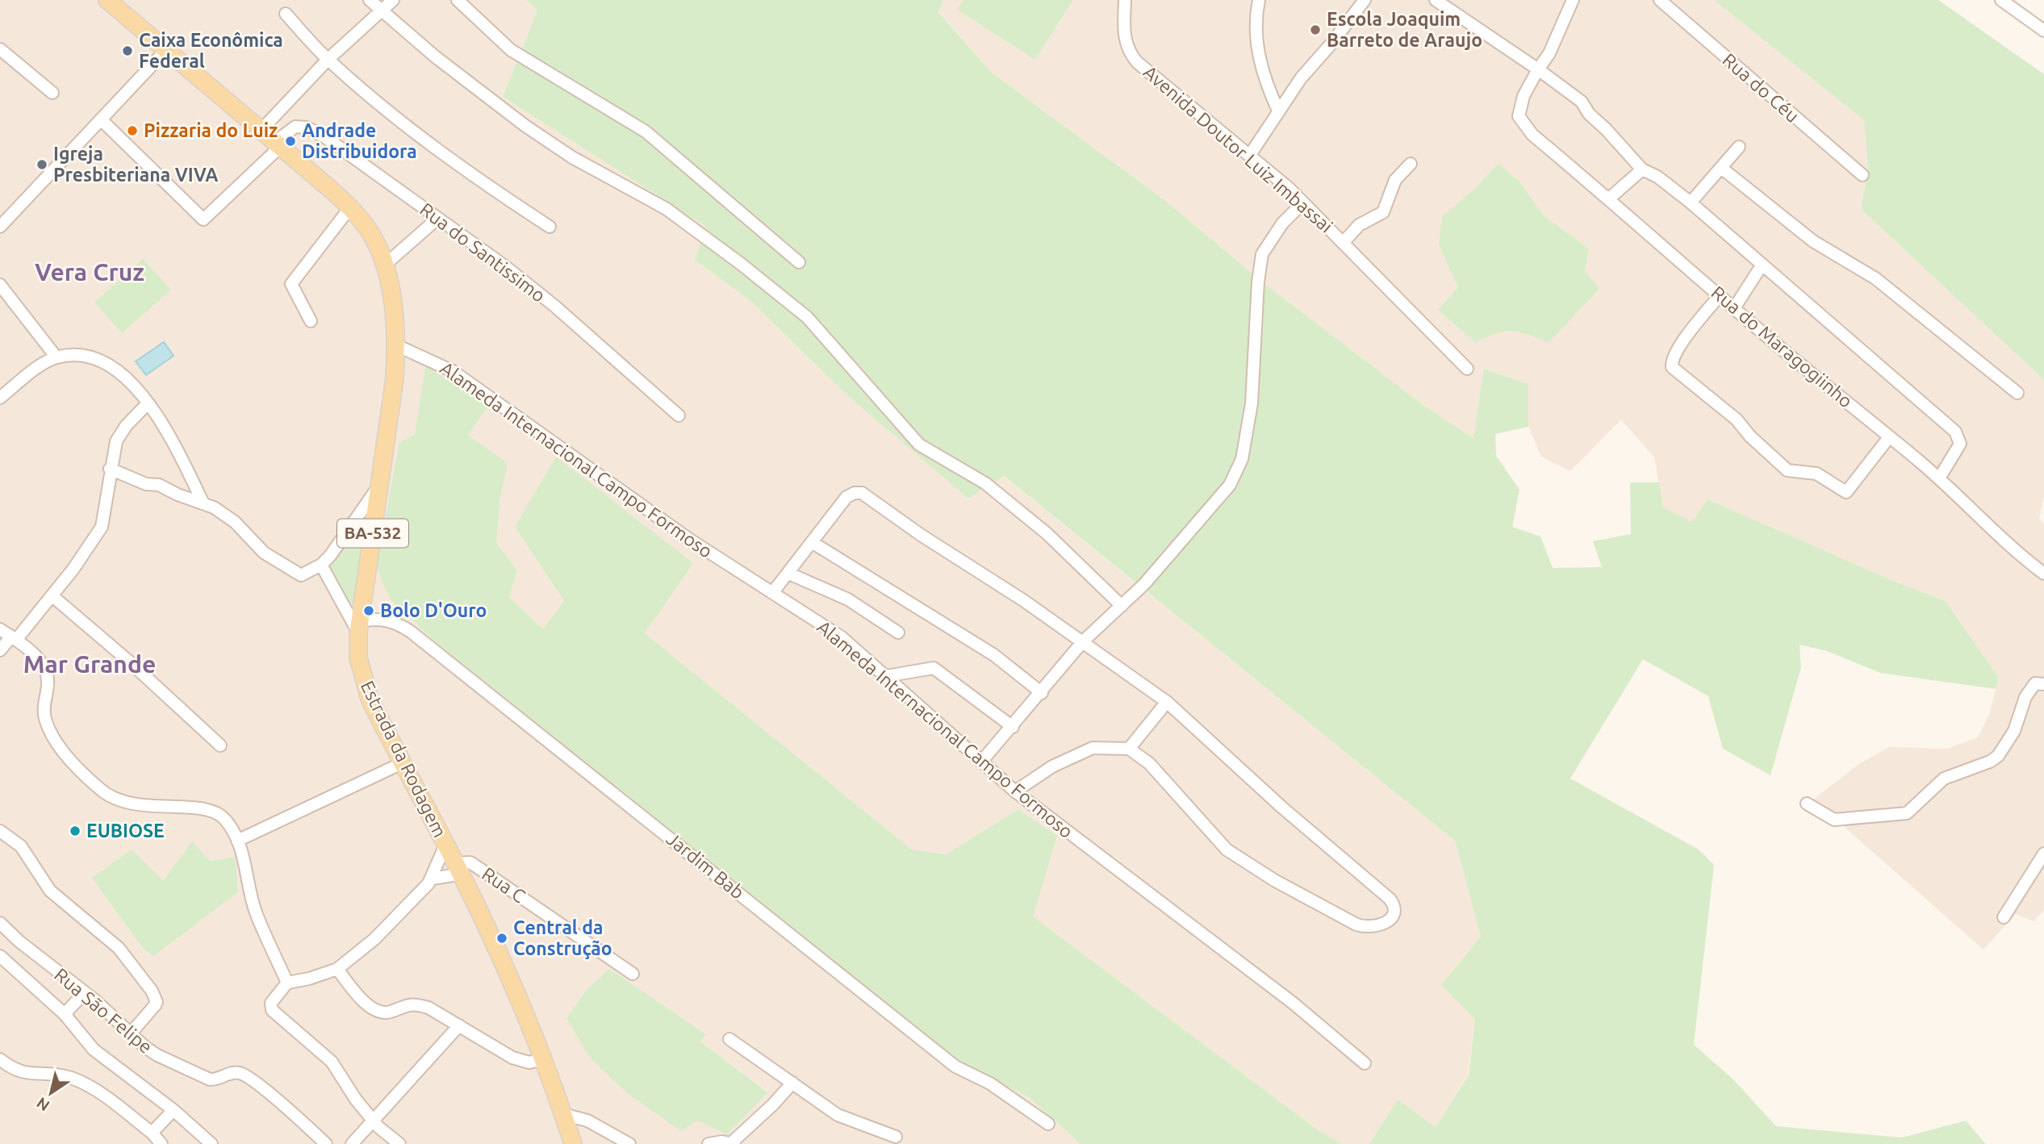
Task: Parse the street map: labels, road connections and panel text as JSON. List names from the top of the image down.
{
  "streets": {
    "main road": ["BA-532", "Estrada da Rodagem"],
    "street": [
      "Rua do Céu",
      "Avenida Doutor Luiz Imbassai",
      "Rua do Santissimo",
      "Rua do Maragogiinho",
      "Alameda Internacional Campo Formoso",
      "Jardim Bab",
      "Rua C",
      "Rua São Felipe"
    ]
  },
  "crossings": [
    ["Rua do Santissimo", "Estrada da Rodagem"],
    ["Alameda Internacional Campo Formoso", "Estrada da Rodagem"],
    ["Estrada da Rodagem", "Jardim Bab"],
    ["Estrada da Rodagem", "Rua C"]
  ],
  "districts": ["Vera Cruz", "Mar Grande"],
  "places": [
    "Escola Joaquim Barreto de Araujo",
    "Caixa Econômica Federal",
    "Pizzaria do Luiz",
    "Andrade Distribuidora",
    "Igreja Presbiteriana VIVA",
    "Bolo D'Ouro",
    "EUBIOSE",
    "Central da Construção"
  ],
  "north": "bottom left"
}
